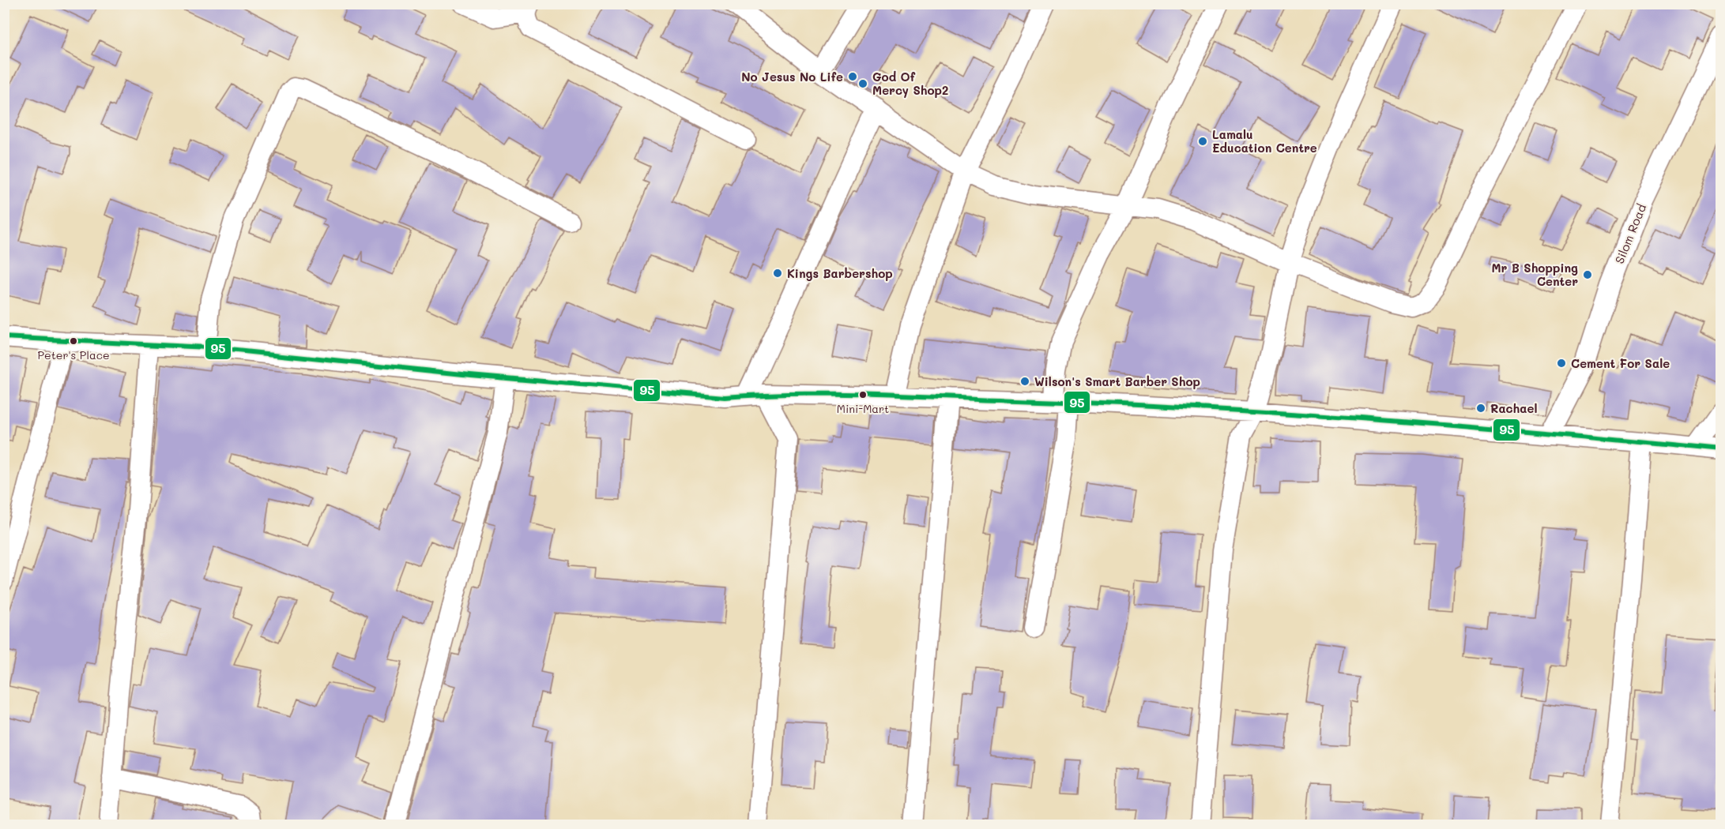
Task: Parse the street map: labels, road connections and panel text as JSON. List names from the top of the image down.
{
  "streets": {
    "street": ["Silom Road"]
  },
  "places": [
    "No Jesus No Life",
    "God Of Mercy Shop2",
    "Lamalu Education Centre",
    "Kings Barbershop",
    "Mr B Shopping Center",
    "Peter's Place",
    "Cement For Sale",
    "Wilson's Smart Barber Shop",
    "Mini-Mart",
    "Rachael"
  ],
  "lines": ["transit line 95"]
}
